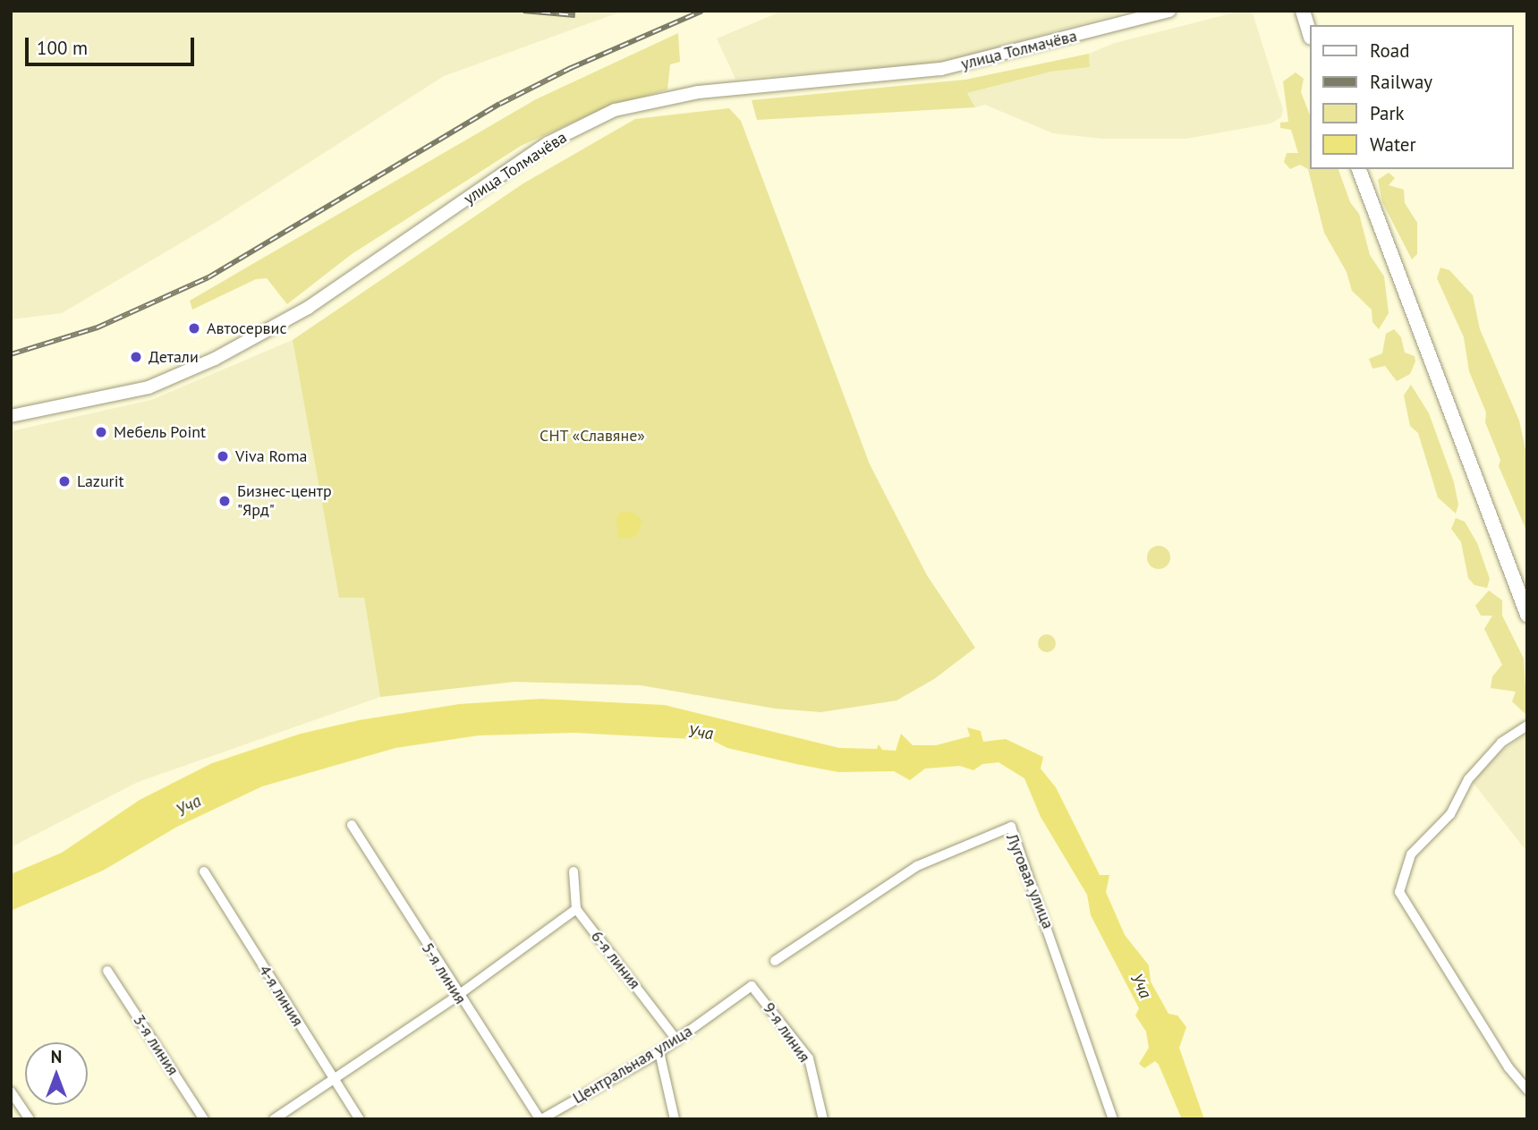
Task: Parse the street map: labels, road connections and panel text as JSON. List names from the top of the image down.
{
  "streets": {
    "street": [
      "улица Толмачёва",
      "Луговая улица",
      "6-я линия",
      "5-я линия",
      "4-я линия",
      "9-я линия",
      "3-я линия",
      "Центральная улица"
    ]
  },
  "crossings": [
    ["6-я линия", "Центральная улица"],
    ["5-я линия", "Центральная улица"],
    ["9-я линия", "Центральная улица"]
  ],
  "water": ["Уча"],
  "parks": ["СНТ «Славяне»"],
  "places": [
    "Автосервис",
    "Детали",
    "Мебель Point",
    "Viva Roma",
    "Lazurit",
    "Бизнес-центр \"Ярд\""
  ],
  "legend": [
    "Road",
    "Railway",
    "Park",
    "Water"
  ],
  "scale_bar": "100 m",
  "north": "top"
}
